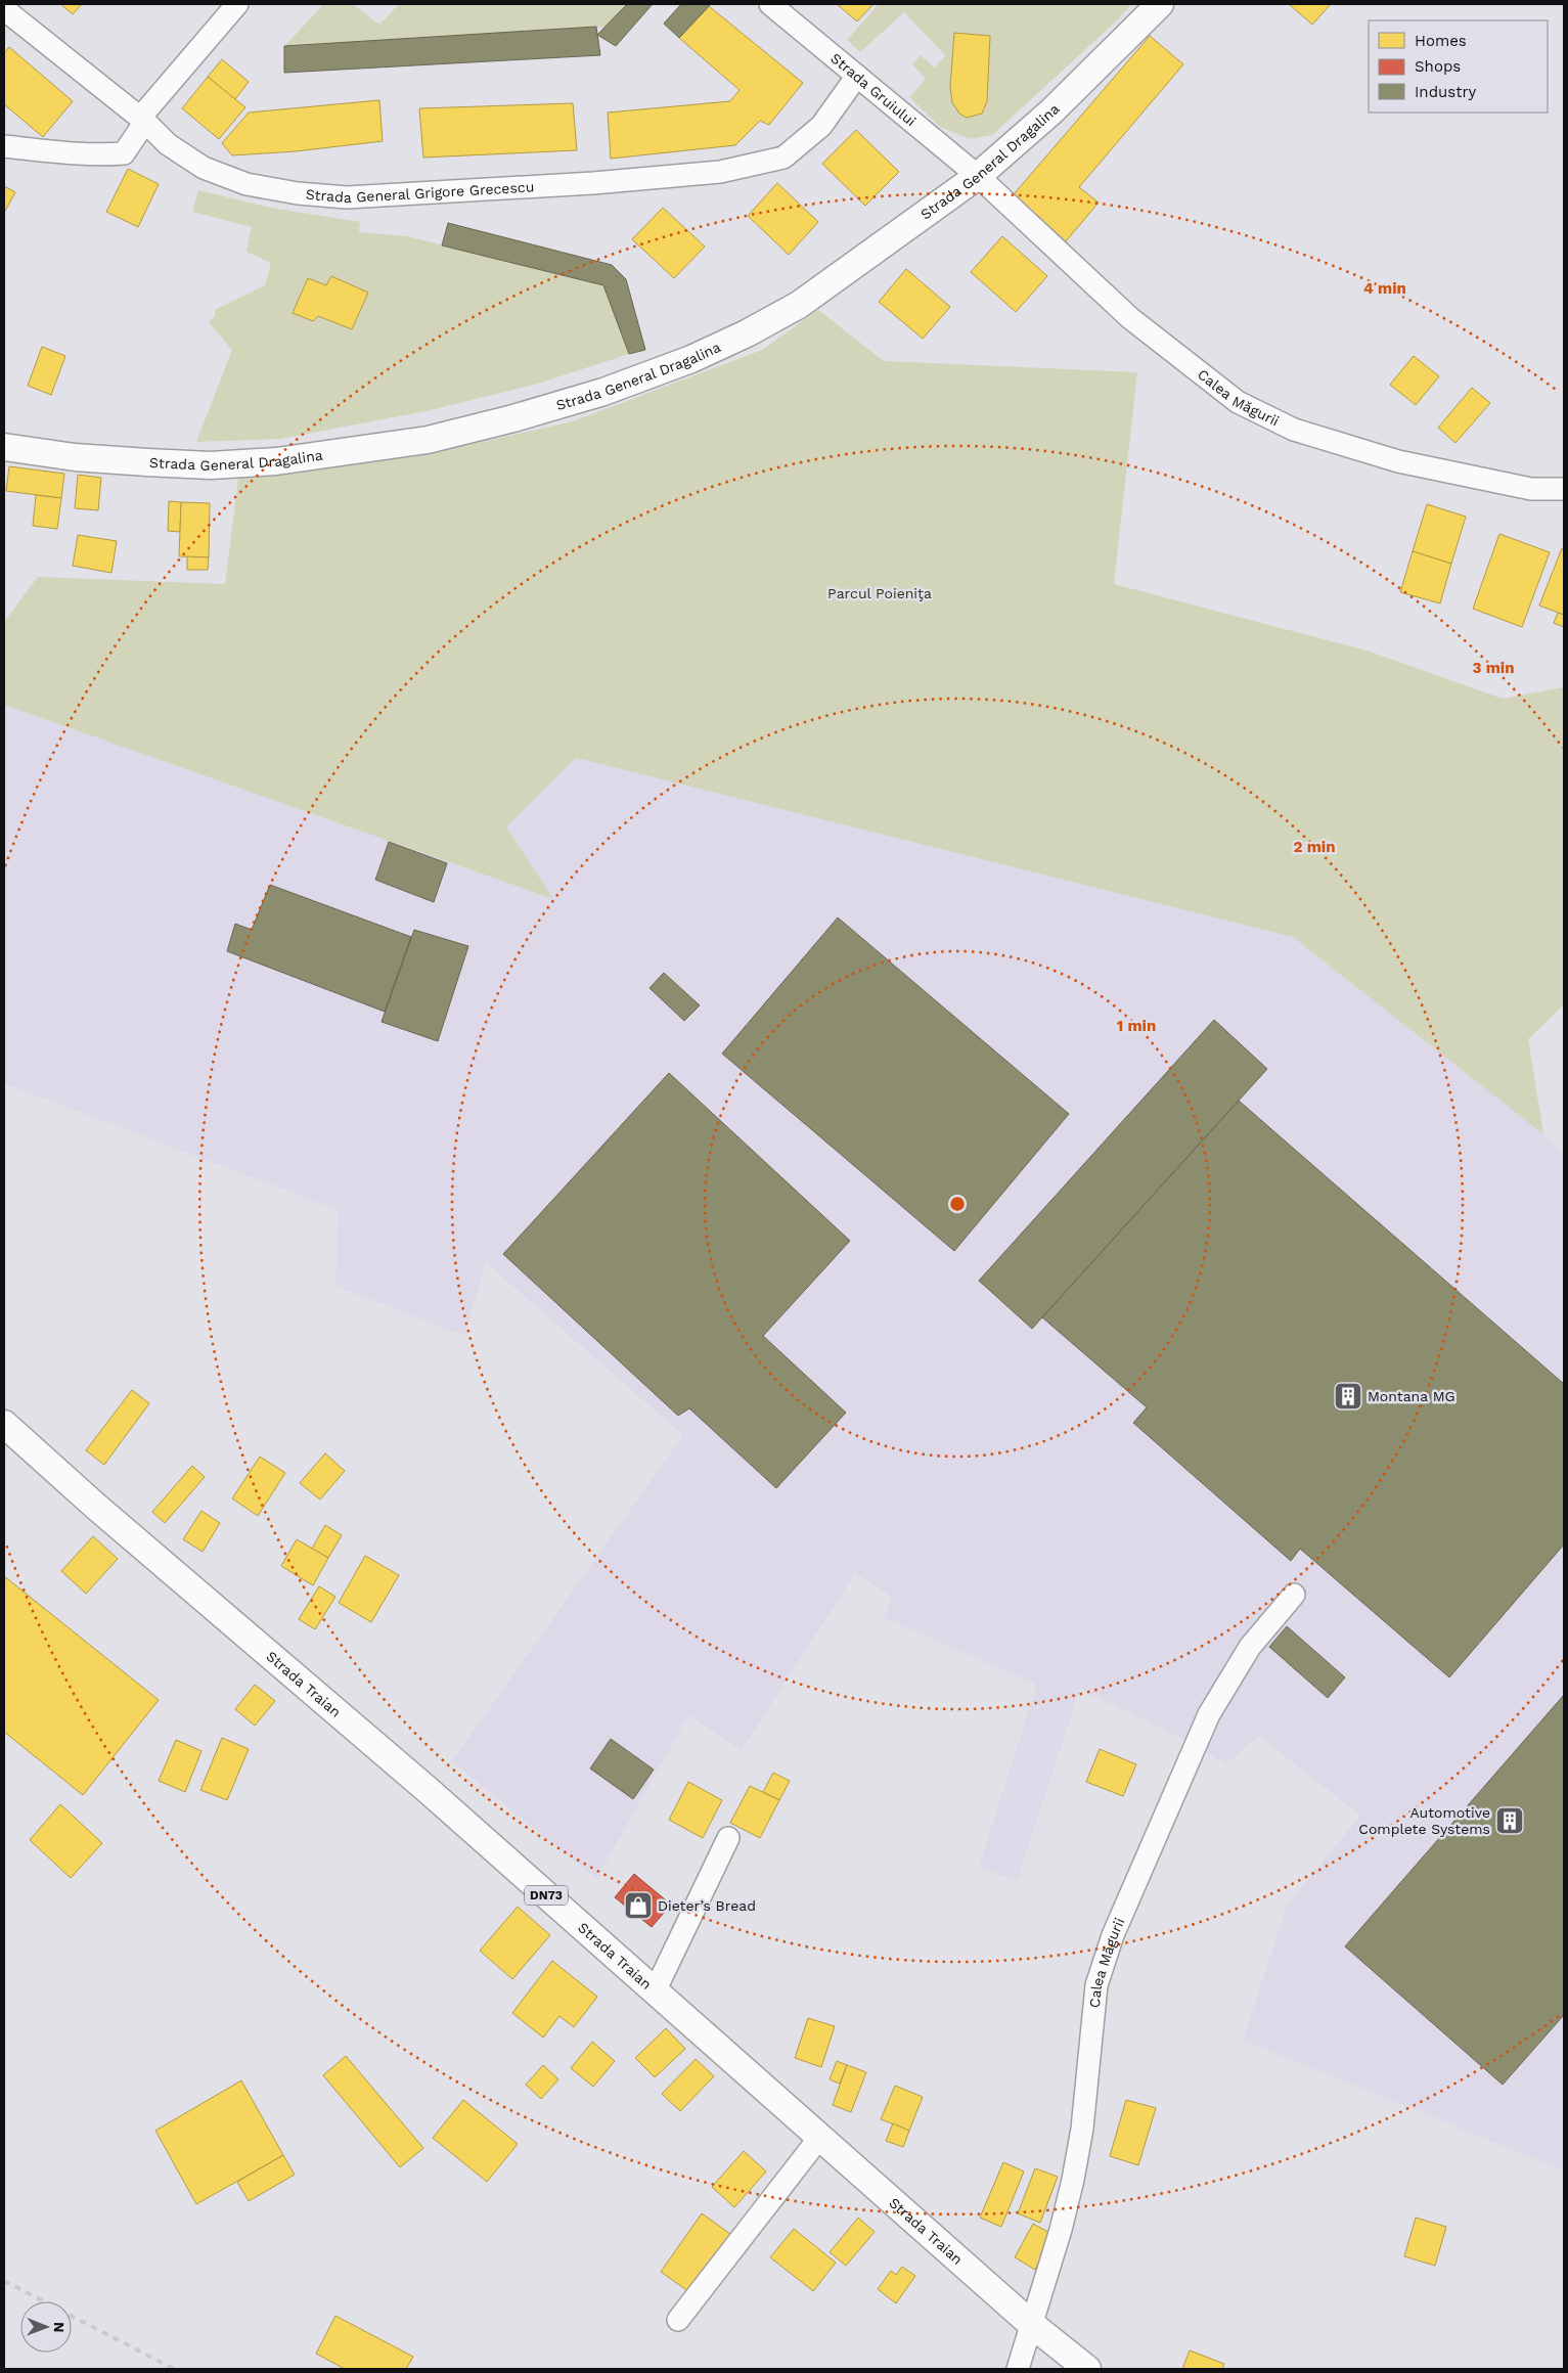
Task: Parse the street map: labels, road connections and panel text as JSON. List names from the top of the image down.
{
  "streets": {
    "main road": ["Strada General Dragalina", "Strada Traian", "DN73"],
    "street": ["Strada Gruiului", "Strada General Grigore Grecescu", "Calea Măgurii"]
  },
  "crossings": [
    ["Strada Gruiului", "Strada General Dragalina"],
    ["Strada Gruiului", "Strada General Grigore Grecescu"],
    ["Strada Gruiului", "Calea Măgurii"],
    ["Strada General Dragalina", "Calea Măgurii"],
    ["Calea Măgurii", "Strada Traian"]
  ],
  "parks": ["Parcul Poieniţa"],
  "places": {
    "building": ["Montana MG", "Automotive Complete Systems"],
    "shop": ["Dieter’s Bread"]
  },
  "legend": ["Homes", "Shops", "Industry"],
  "north": "right",
  "rings": [
    "4 min",
    "3 min",
    "2 min",
    "1 min"
  ]
}
